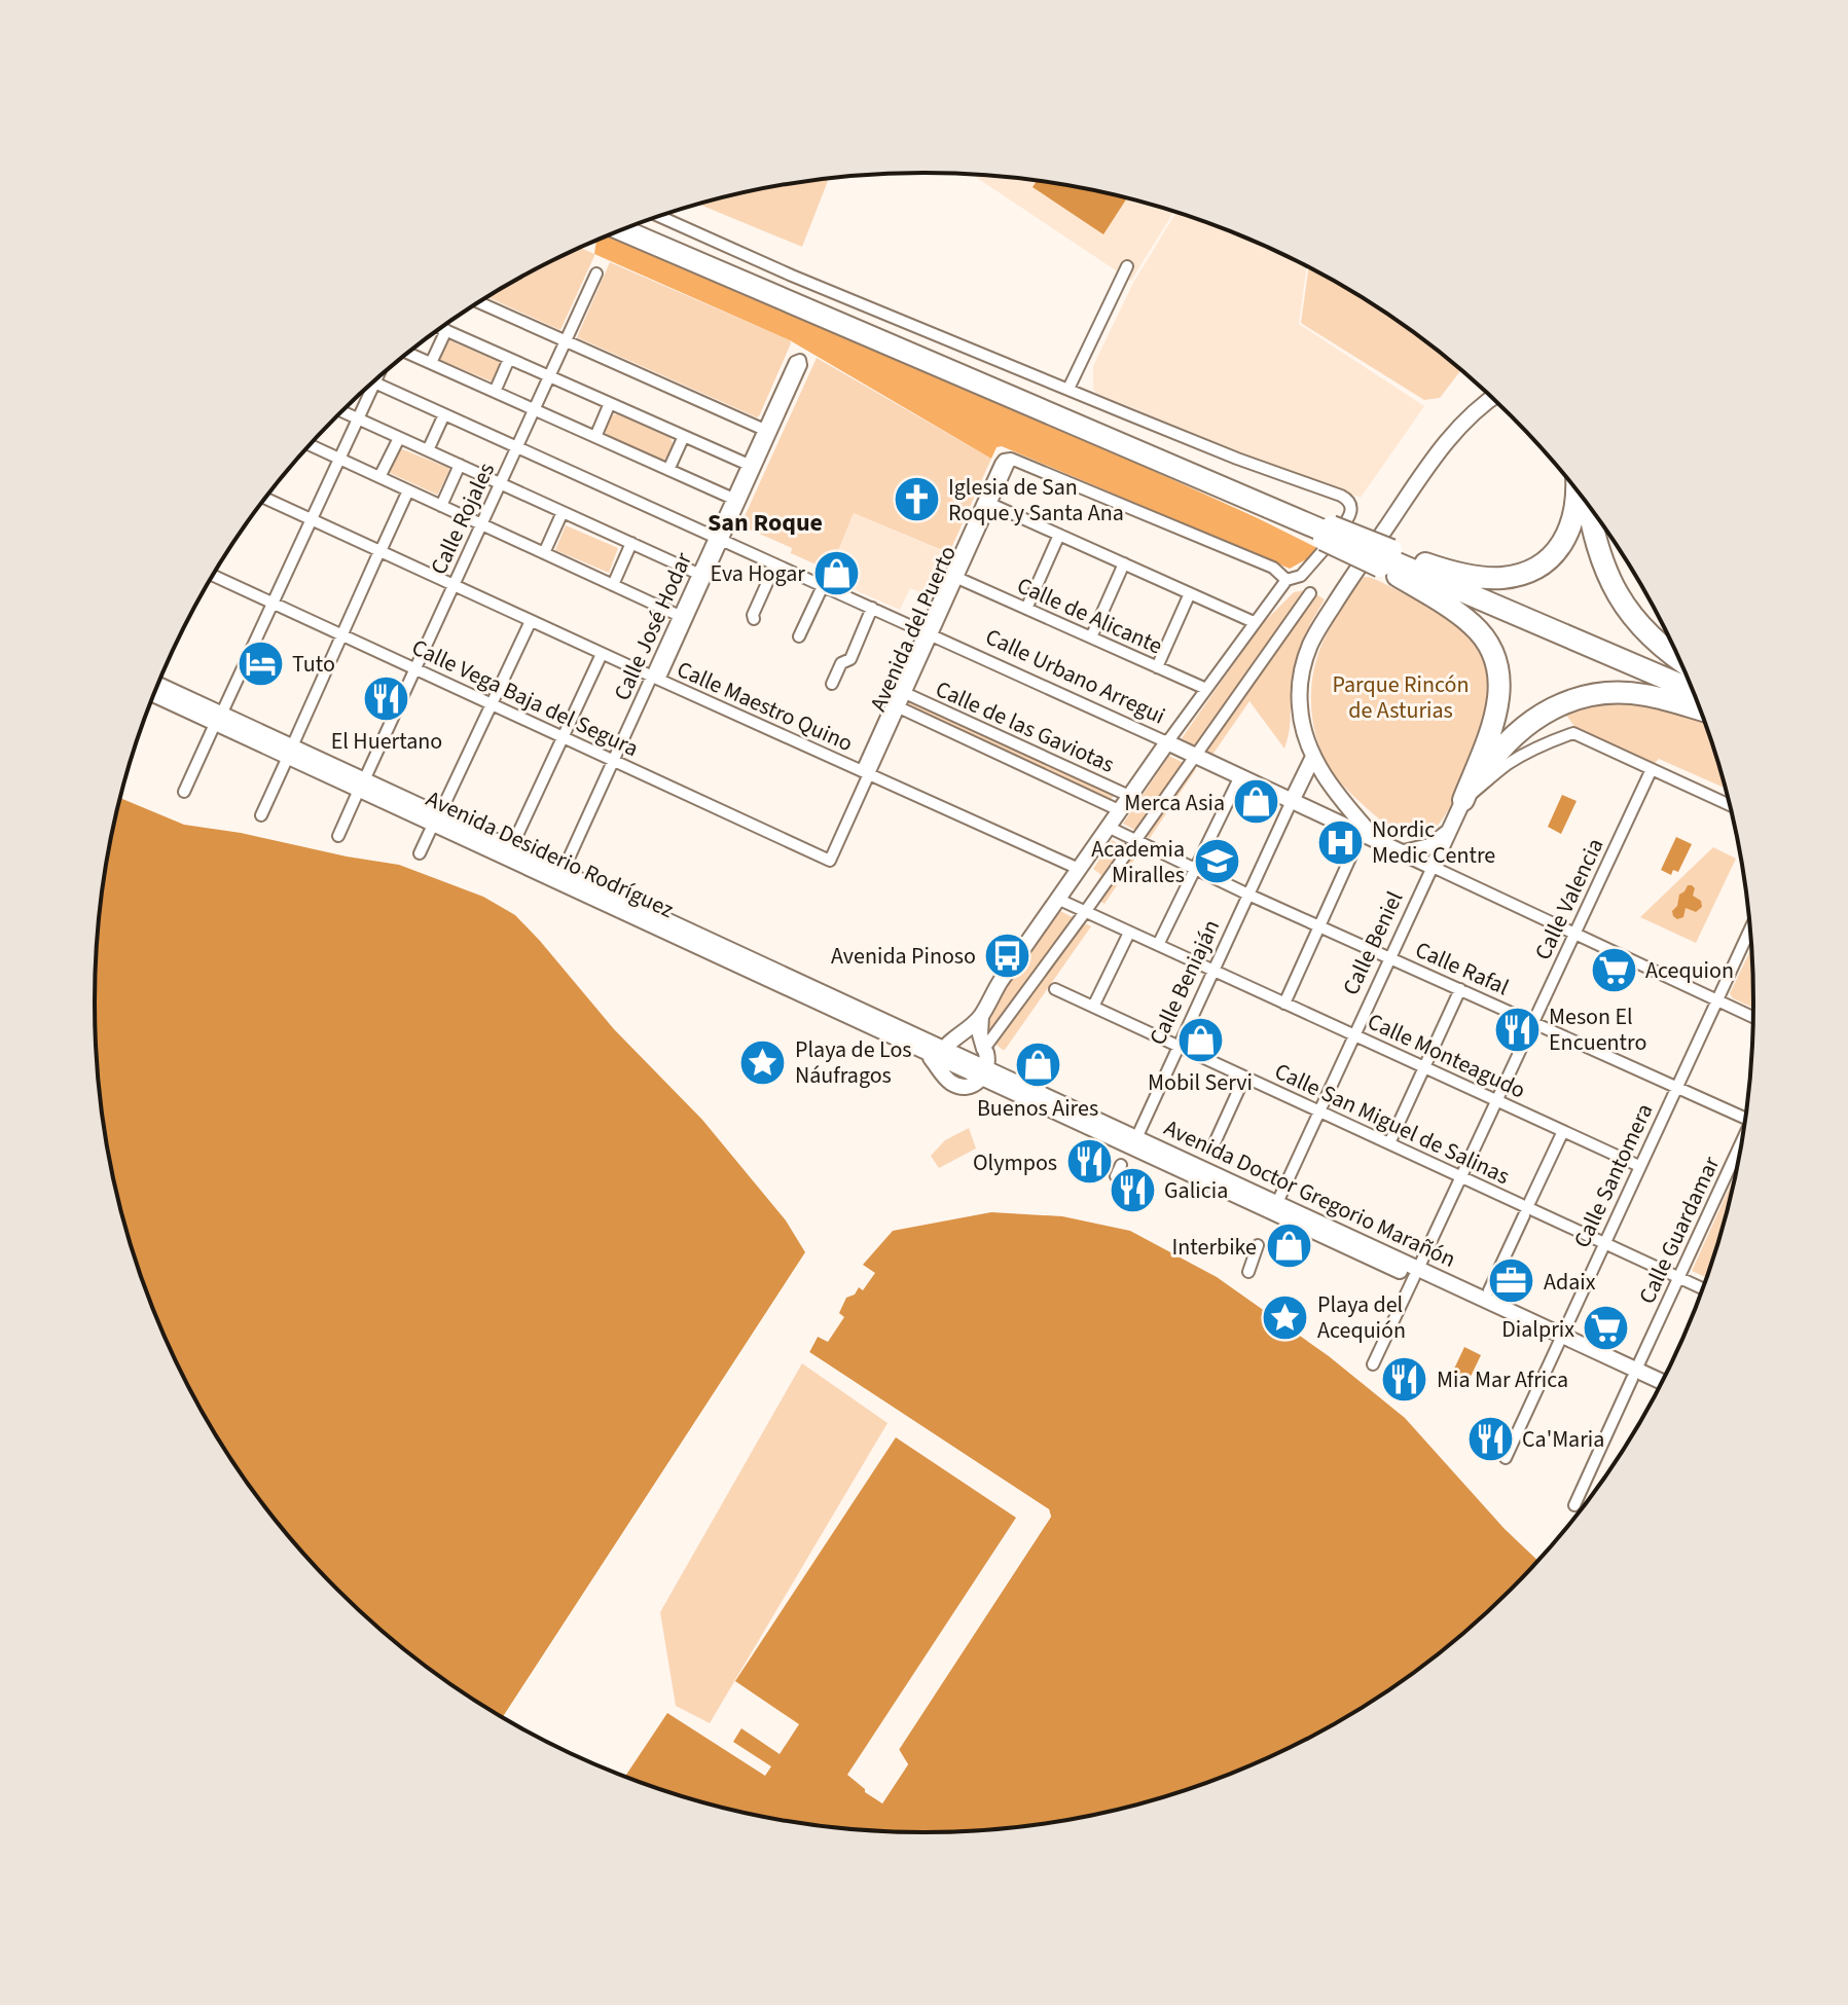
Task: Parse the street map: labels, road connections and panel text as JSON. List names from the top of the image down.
{
  "streets": {
    "street": [
      "Calle Rojales",
      "Calle de Alicante",
      "Calle José Hodar",
      "Avenida del Puerto",
      "Calle Urbano Arregui",
      "Calle Vega Baja del Segura",
      "Calle Maestro Quino",
      "Calle de las Gaviotas",
      "Avenida Desiderio Rodríguez",
      "Calle Valencia",
      "Calle Beniel",
      "Calle Rafal",
      "Calle Beniaján",
      "Calle Monteagudo",
      "Calle San Miguel de Salinas",
      "Calle Santomera",
      "Avenida Doctor Gregorio Marañón",
      "Calle Guardamar"
    ]
  },
  "crossings": [
    ["Calle Rojales", "Calle Urbano Arregui"],
    ["Calle Rojales", "Calle Vega Baja del Segura"],
    ["Calle Rojales", "Calle Maestro Quino"],
    ["Calle Rojales", "Avenida Desiderio Rodríguez"],
    ["Calle de Alicante", "Avenida del Puerto"],
    ["Calle José Hodar", "Calle Urbano Arregui"],
    ["Calle José Hodar", "Calle Vega Baja del Segura"],
    ["Calle José Hodar", "Calle Maestro Quino"],
    ["Calle José Hodar", "Avenida Desiderio Rodríguez"],
    ["Avenida del Puerto", "Calle Urbano Arregui"],
    ["Avenida del Puerto", "Calle Vega Baja del Segura"],
    ["Avenida del Puerto", "Calle Maestro Quino"],
    ["Avenida del Puerto", "Calle de las Gaviotas"],
    ["Calle Urbano Arregui", "Calle Valencia"],
    ["Calle Urbano Arregui", "Calle Beniel"],
    ["Calle Urbano Arregui", "Calle Beniaján"],
    ["Calle Urbano Arregui", "Calle Santomera"],
    ["Avenida Desiderio Rodríguez", "Avenida Doctor Gregorio Marañón"],
    ["Calle Valencia", "Calle Beniel"],
    ["Calle Valencia", "Calle Rafal"],
    ["Calle Valencia", "Calle Monteagudo"],
    ["Calle Valencia", "Calle San Miguel de Salinas"],
    ["Calle Valencia", "Avenida Doctor Gregorio Marañón"],
    ["Calle Beniel", "Calle Rafal"],
    ["Calle Beniel", "Calle Monteagudo"],
    ["Calle Beniel", "Calle San Miguel de Salinas"],
    ["Calle Beniel", "Avenida Doctor Gregorio Marañón"],
    ["Calle Rafal", "Calle Beniaján"],
    ["Calle Rafal", "Calle Santomera"],
    ["Calle Beniaján", "Calle Monteagudo"],
    ["Calle Beniaján", "Calle San Miguel de Salinas"],
    ["Calle Beniaján", "Avenida Doctor Gregorio Marañón"],
    ["Calle Monteagudo", "Calle Santomera"],
    ["Calle San Miguel de Salinas", "Calle Santomera"],
    ["Calle San Miguel de Salinas", "Calle Guardamar"],
    ["Calle Santomera", "Avenida Doctor Gregorio Marañón"],
    ["Avenida Doctor Gregorio Marañón", "Calle Guardamar"]
  ],
  "districts": ["San Roque"],
  "parks": ["Parque Rincón de Asturias"],
  "places": {
    "church": ["Iglesia de San Roque y Santa Ana"],
    "shop": [
      "Eva Hogar",
      "Merca Asia",
      "Mobil Servi",
      "Buenos Aires",
      "Interbike"
    ],
    "hotel": ["Tuto"],
    "restaurant": [
      "El Huertano",
      "Meson El Encuentro",
      "Olympos",
      "Galicia",
      "Mia Mar Africa",
      "Ca'Maria"
    ],
    "hospital": ["Nordic Medic Centre"],
    "school or university": ["Academia Miralles"],
    "bus stop": ["Avenida Pinoso"],
    "supermarket": ["Acequion", "Dialprix"],
    "place": ["Playa de Los Náufragos", "Playa del Acequión"],
    "office": ["Adaix"]
  }
}
